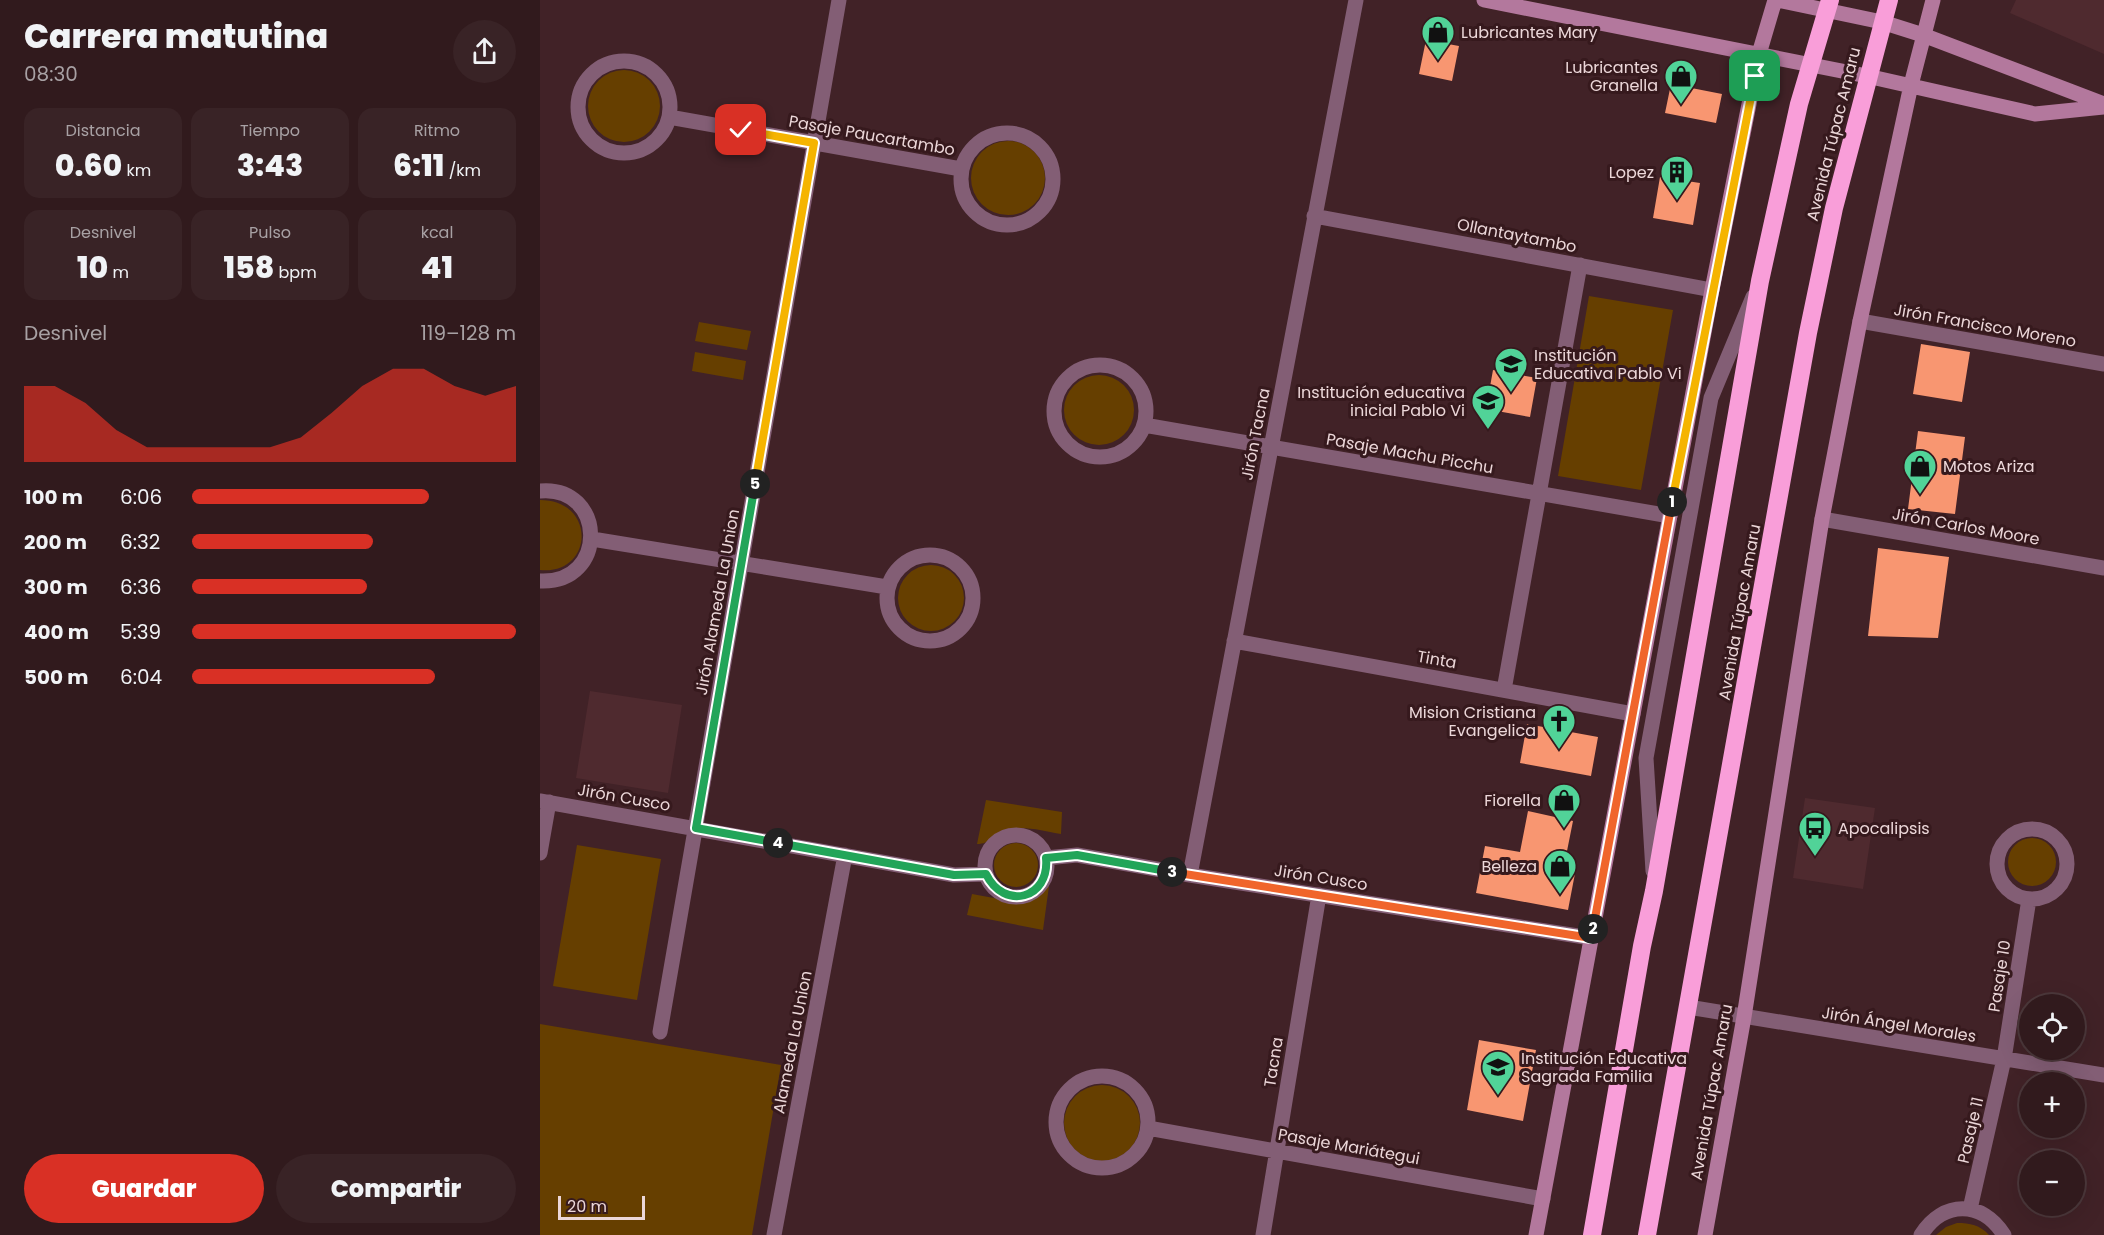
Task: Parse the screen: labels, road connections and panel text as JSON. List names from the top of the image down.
{
  "streets": {
    "highway": ["Avenida Túpac Amaru"],
    "street": [
      "Pasaje Paucartambo",
      "Ollantaytambo",
      "Jirón Francisco Moreno",
      "Jirón Tacna",
      "Pasaje Machu Picchu",
      "Jirón Carlos Moore",
      "Jirón Alameda La Union",
      "Tinta",
      "Jirón Cusco",
      "Pasaje 10",
      "Jirón Ángel Morales",
      "Alameda La Union",
      "Tacna",
      "Pasaje 11",
      "Pasaje Mariátegui"
    ]
  },
  "crossings": [
    ["Avenida Túpac Amaru", "Jirón Francisco Moreno"],
    ["Avenida Túpac Amaru", "Jirón Carlos Moore"],
    ["Avenida Túpac Amaru", "Jirón Ángel Morales"],
    ["Pasaje Paucartambo", "Jirón Alameda La Union"],
    ["Ollantaytambo", "Jirón Tacna"],
    ["Jirón Tacna", "Pasaje Machu Picchu"],
    ["Jirón Tacna", "Tinta"],
    ["Jirón Tacna", "Jirón Cusco"],
    ["Jirón Alameda La Union", "Jirón Cusco"],
    ["Jirón Cusco", "Alameda La Union"],
    ["Jirón Cusco", "Tacna"],
    ["Pasaje 10", "Jirón Ángel Morales"],
    ["Pasaje 10", "Pasaje 11"],
    ["Jirón Ángel Morales", "Pasaje 11"],
    ["Tacna", "Pasaje Mariátegui"]
  ],
  "places": {
    "shop": [
      "Lubricantes Mary",
      "Lubricantes Granella",
      "Motos Ariza",
      "Fiorella",
      "Belleza"
    ],
    "building": ["Lopez"],
    "school or university": ["Institución Educativa Pablo Vi", "Institución educativa inicial Pablo Vi", "Institución Educativa Sagrada Familia"],
    "church": ["Mision Cristiana Evangelica"],
    "bus stop": ["Apocalipsis"]
  },
  "scale_bar": "20 m",
  "page": {
    "heading": ["Carrera matutina", "08:30"],
    "stats": [
      ["Distancia", "0.60 km"],
      ["Tiempo", "3:43"],
      ["Ritmo", "6:11 /km"],
      ["Desnivel", "10 m"],
      ["Pulso", "158 bpm"],
      ["kcal", "41"]
    ],
    "chart": ["Desnivel", "119–128 m"],
    "pins": [
      "5",
      "1",
      "4",
      "3",
      "2"
    ],
    "list": [
      {
        "name": "100 m",
        "note": "6:06"
      },
      {
        "name": "200 m",
        "note": "6:32"
      },
      {
        "name": "300 m",
        "note": "6:36"
      },
      {
        "name": "400 m",
        "note": "5:39"
      },
      {
        "name": "500 m",
        "note": "6:04"
      }
    ],
    "map_buttons": ["+", "−"],
    "buttons": ["Guardar", "Compartir"],
    "scale": "20 m"
  }
}
